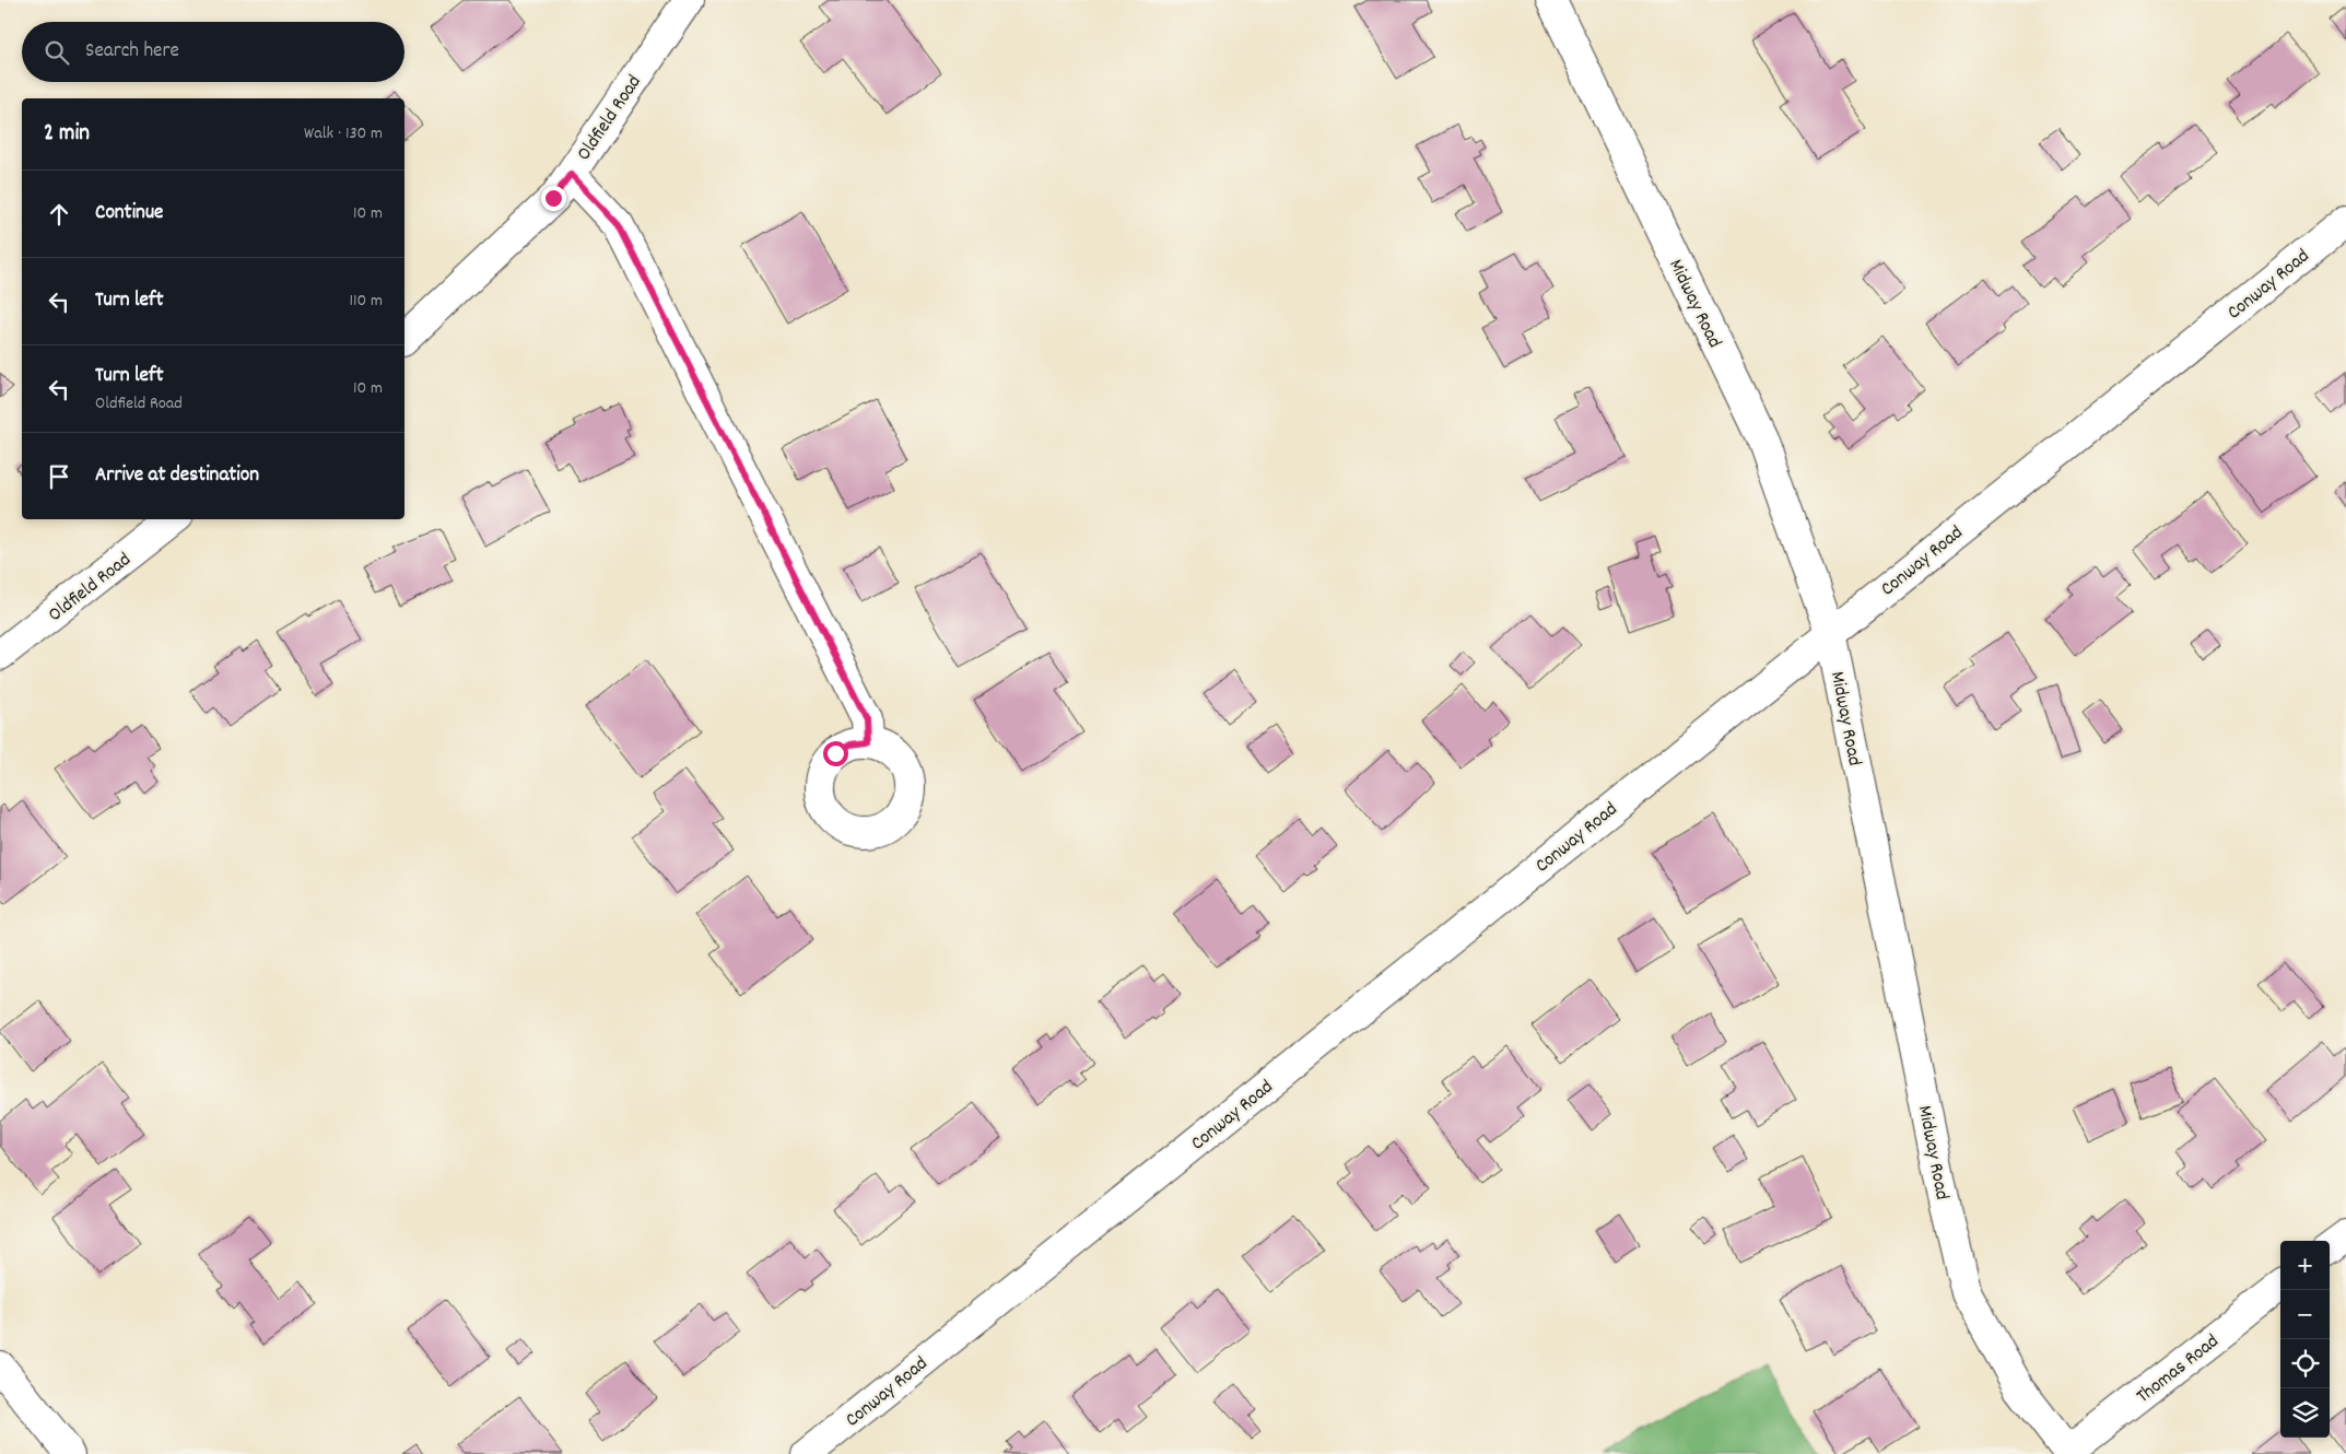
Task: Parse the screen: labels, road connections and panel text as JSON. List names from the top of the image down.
{
  "streets": {
    "street": [
      "Oldfield Road",
      "Conway Road",
      "Midway Road",
      "Thomas Road"
    ]
  },
  "crossings": [
    ["Conway Road", "Midway Road"],
    ["Midway Road", "Thomas Road"]
  ],
  "page": {
    "search": "Search here",
    "heading": ["2 min", "Walk · 130 m"],
    "list": [
      ["Continue", "10 m"],
      ["Turn left", "110 m"],
      ["Turn left", "Oldfield Road", "10 m"],
      "Arrive at destination"
    ],
    "map_buttons": ["+", "−"]
  }
}
